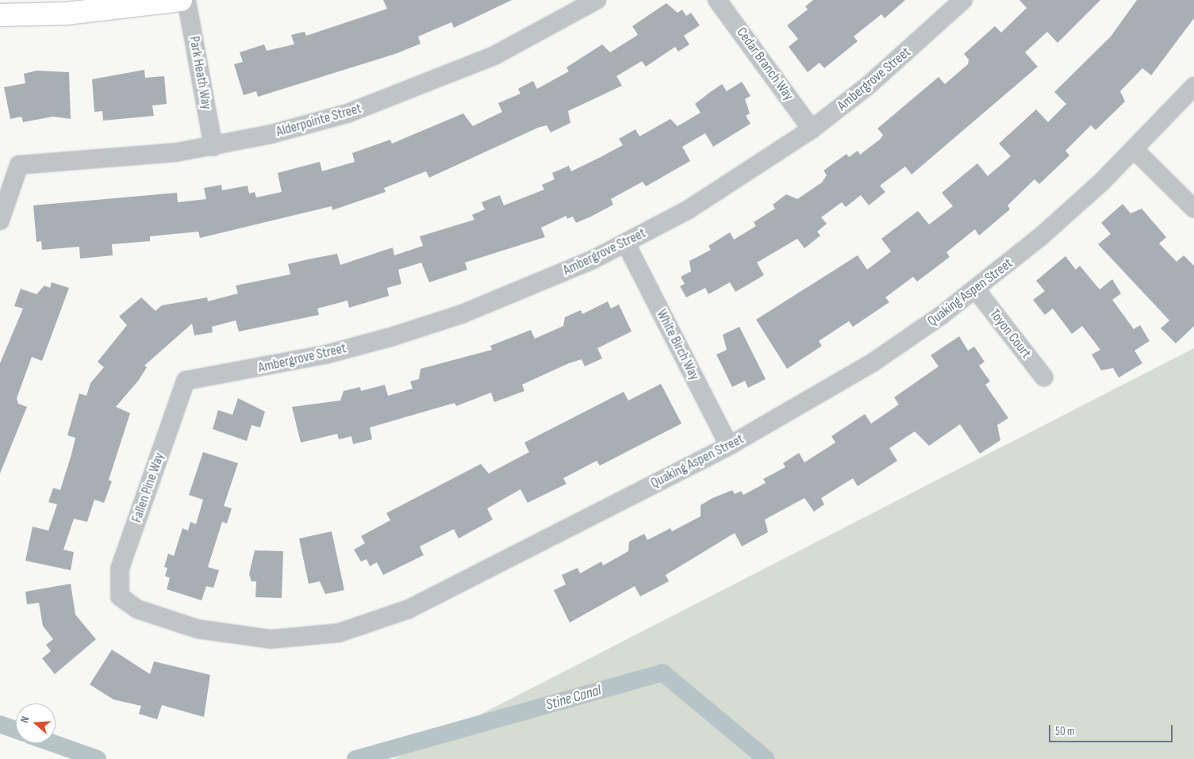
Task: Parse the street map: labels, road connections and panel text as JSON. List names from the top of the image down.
{
  "streets": {
    "street": [
      "Cedar Branch Way",
      "Park Heath Way",
      "Ambergrove Street",
      "Alderpointe Street",
      "Quaking Aspen Street",
      "Toyon Court",
      "White Birch Way",
      "Fallen Pine Way"
    ]
  },
  "crossings": [
    ["Cedar Branch Way", "Ambergrove Street"],
    ["Park Heath Way", "Alderpointe Street"],
    ["Ambergrove Street", "White Birch Way"],
    ["Ambergrove Street", "Fallen Pine Way"],
    ["Quaking Aspen Street", "Toyon Court"],
    ["Quaking Aspen Street", "White Birch Way"],
    ["Quaking Aspen Street", "Fallen Pine Way"]
  ],
  "water": ["Stine Canal"],
  "scale_bar": "50 m",
  "north": "left"
}
